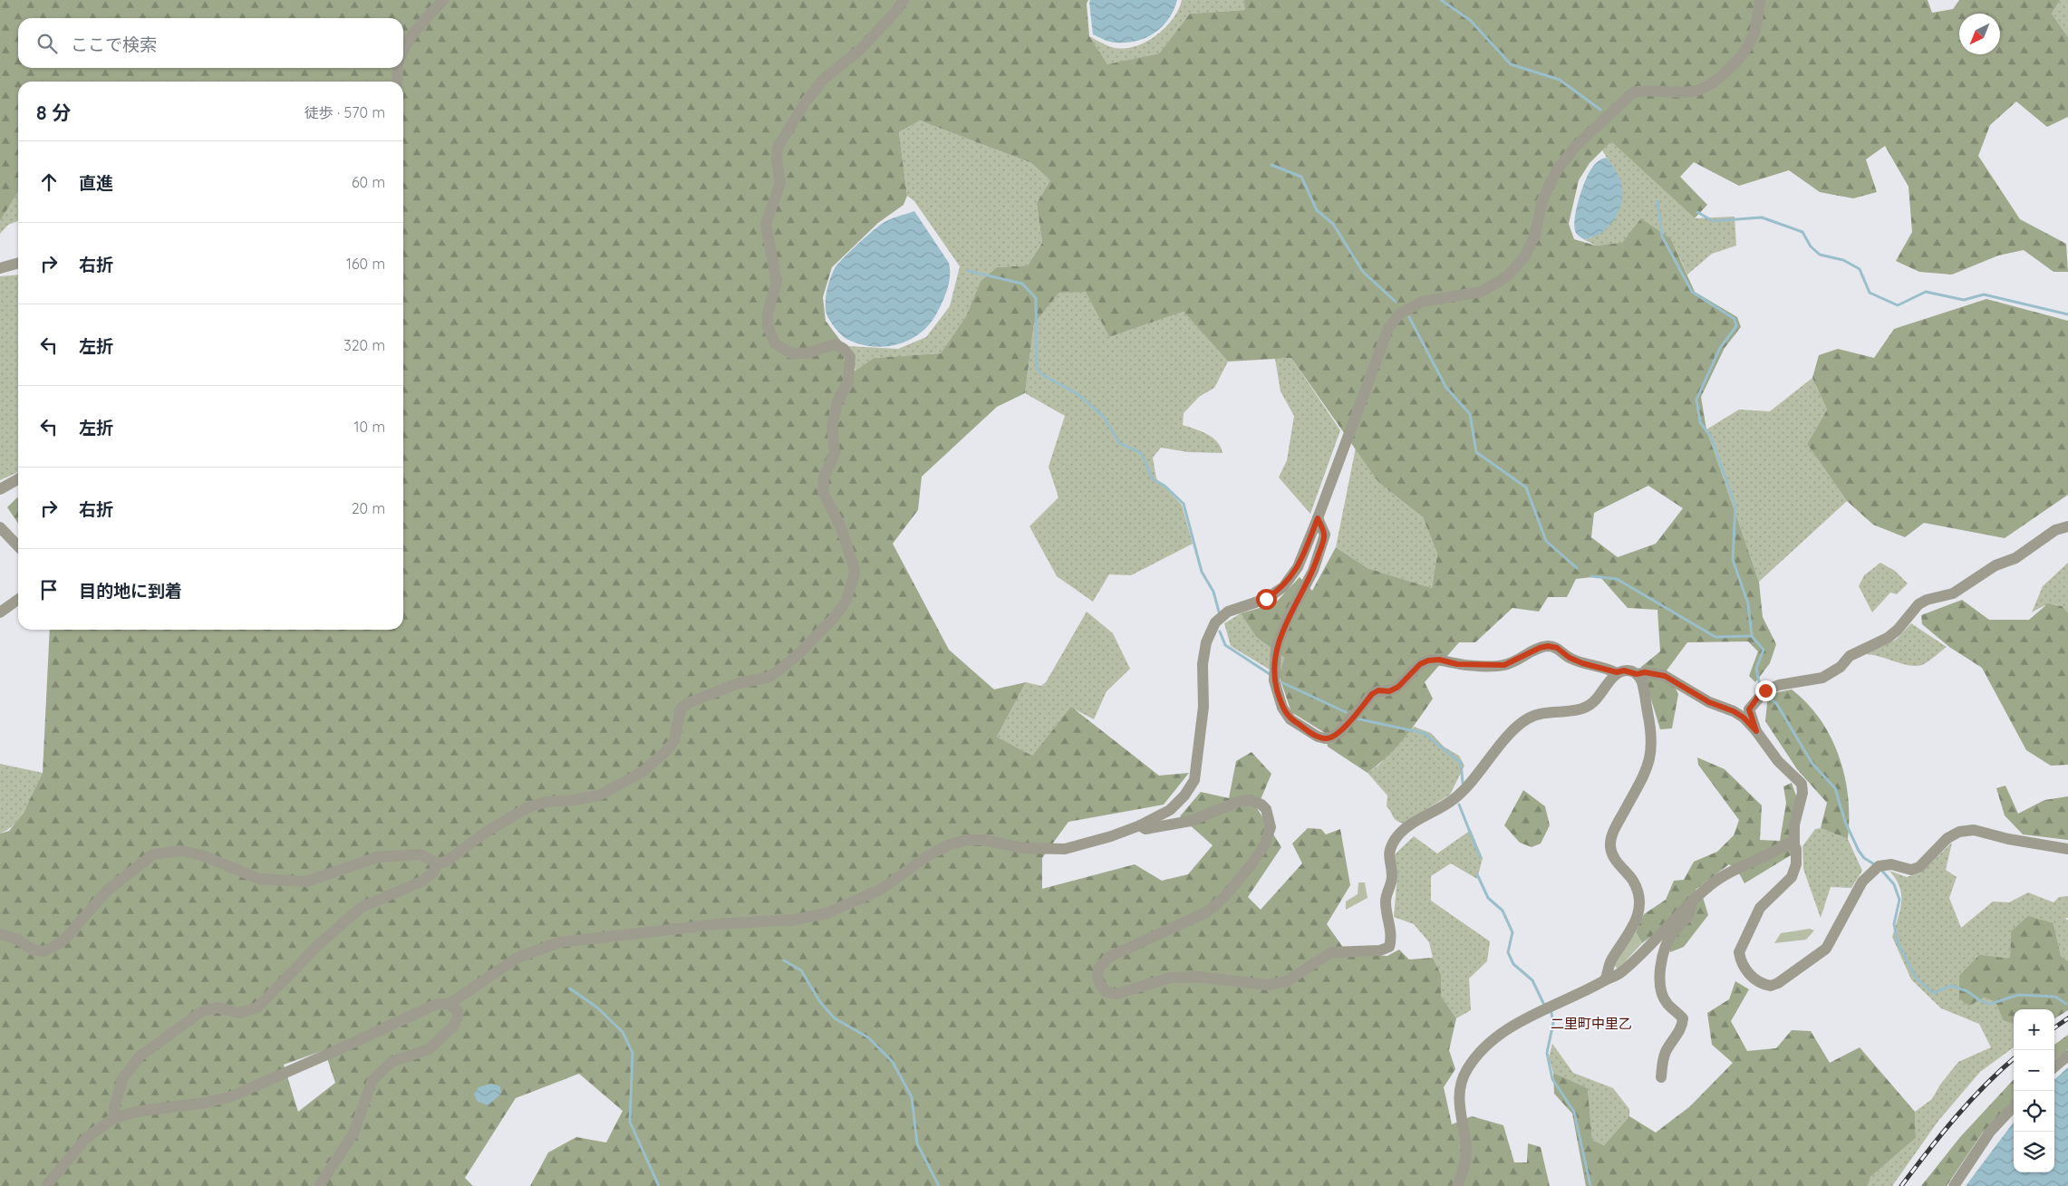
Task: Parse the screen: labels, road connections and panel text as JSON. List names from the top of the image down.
{
  "districts": ["二里町中里乙"],
  "north": "bottom left",
  "page": {
    "search": "ここで検索",
    "heading": ["8 分", "徒歩 · 570 m"],
    "list": [
      ["直進", "60 m"],
      ["右折", "160 m"],
      ["左折", "320 m"],
      ["左折", "10 m"],
      ["右折", "20 m"],
      "目的地に到着"
    ],
    "map_buttons": ["+", "−"]
  }
}
